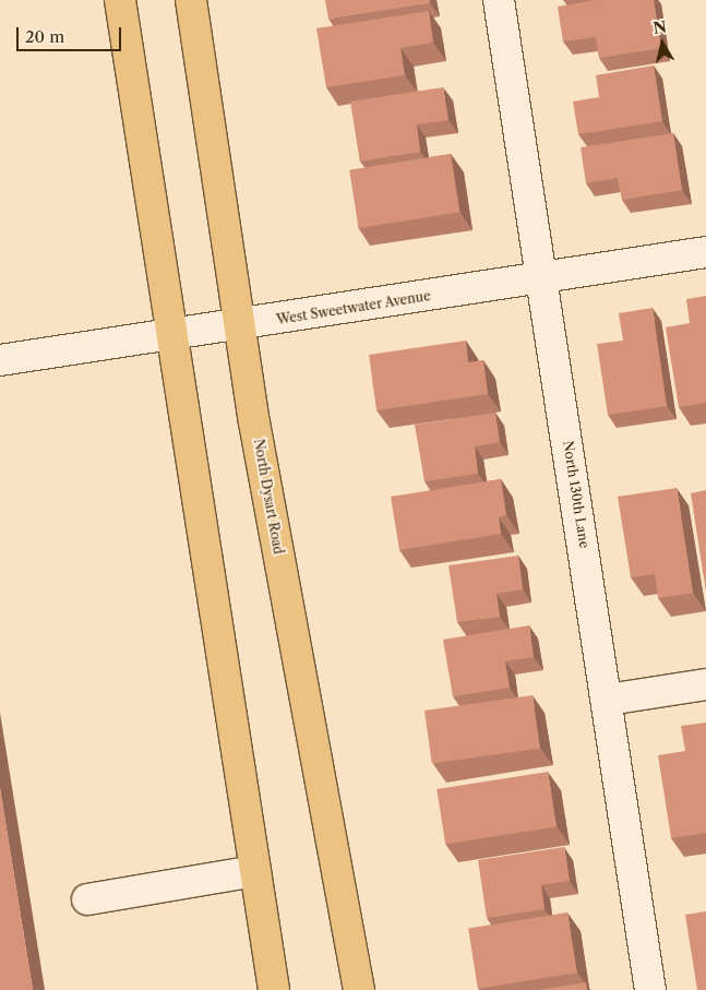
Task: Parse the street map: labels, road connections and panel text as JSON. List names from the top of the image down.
{
  "streets": {
    "main road": ["North Dysart Road"],
    "street": ["West Sweetwater Avenue", "North 130th Lane"]
  },
  "crossings": [
    ["West Sweetwater Avenue", "North 130th Lane"],
    ["West Sweetwater Avenue", "North Dysart Road"]
  ],
  "scale_bar": "20 m",
  "north": "top"
}
